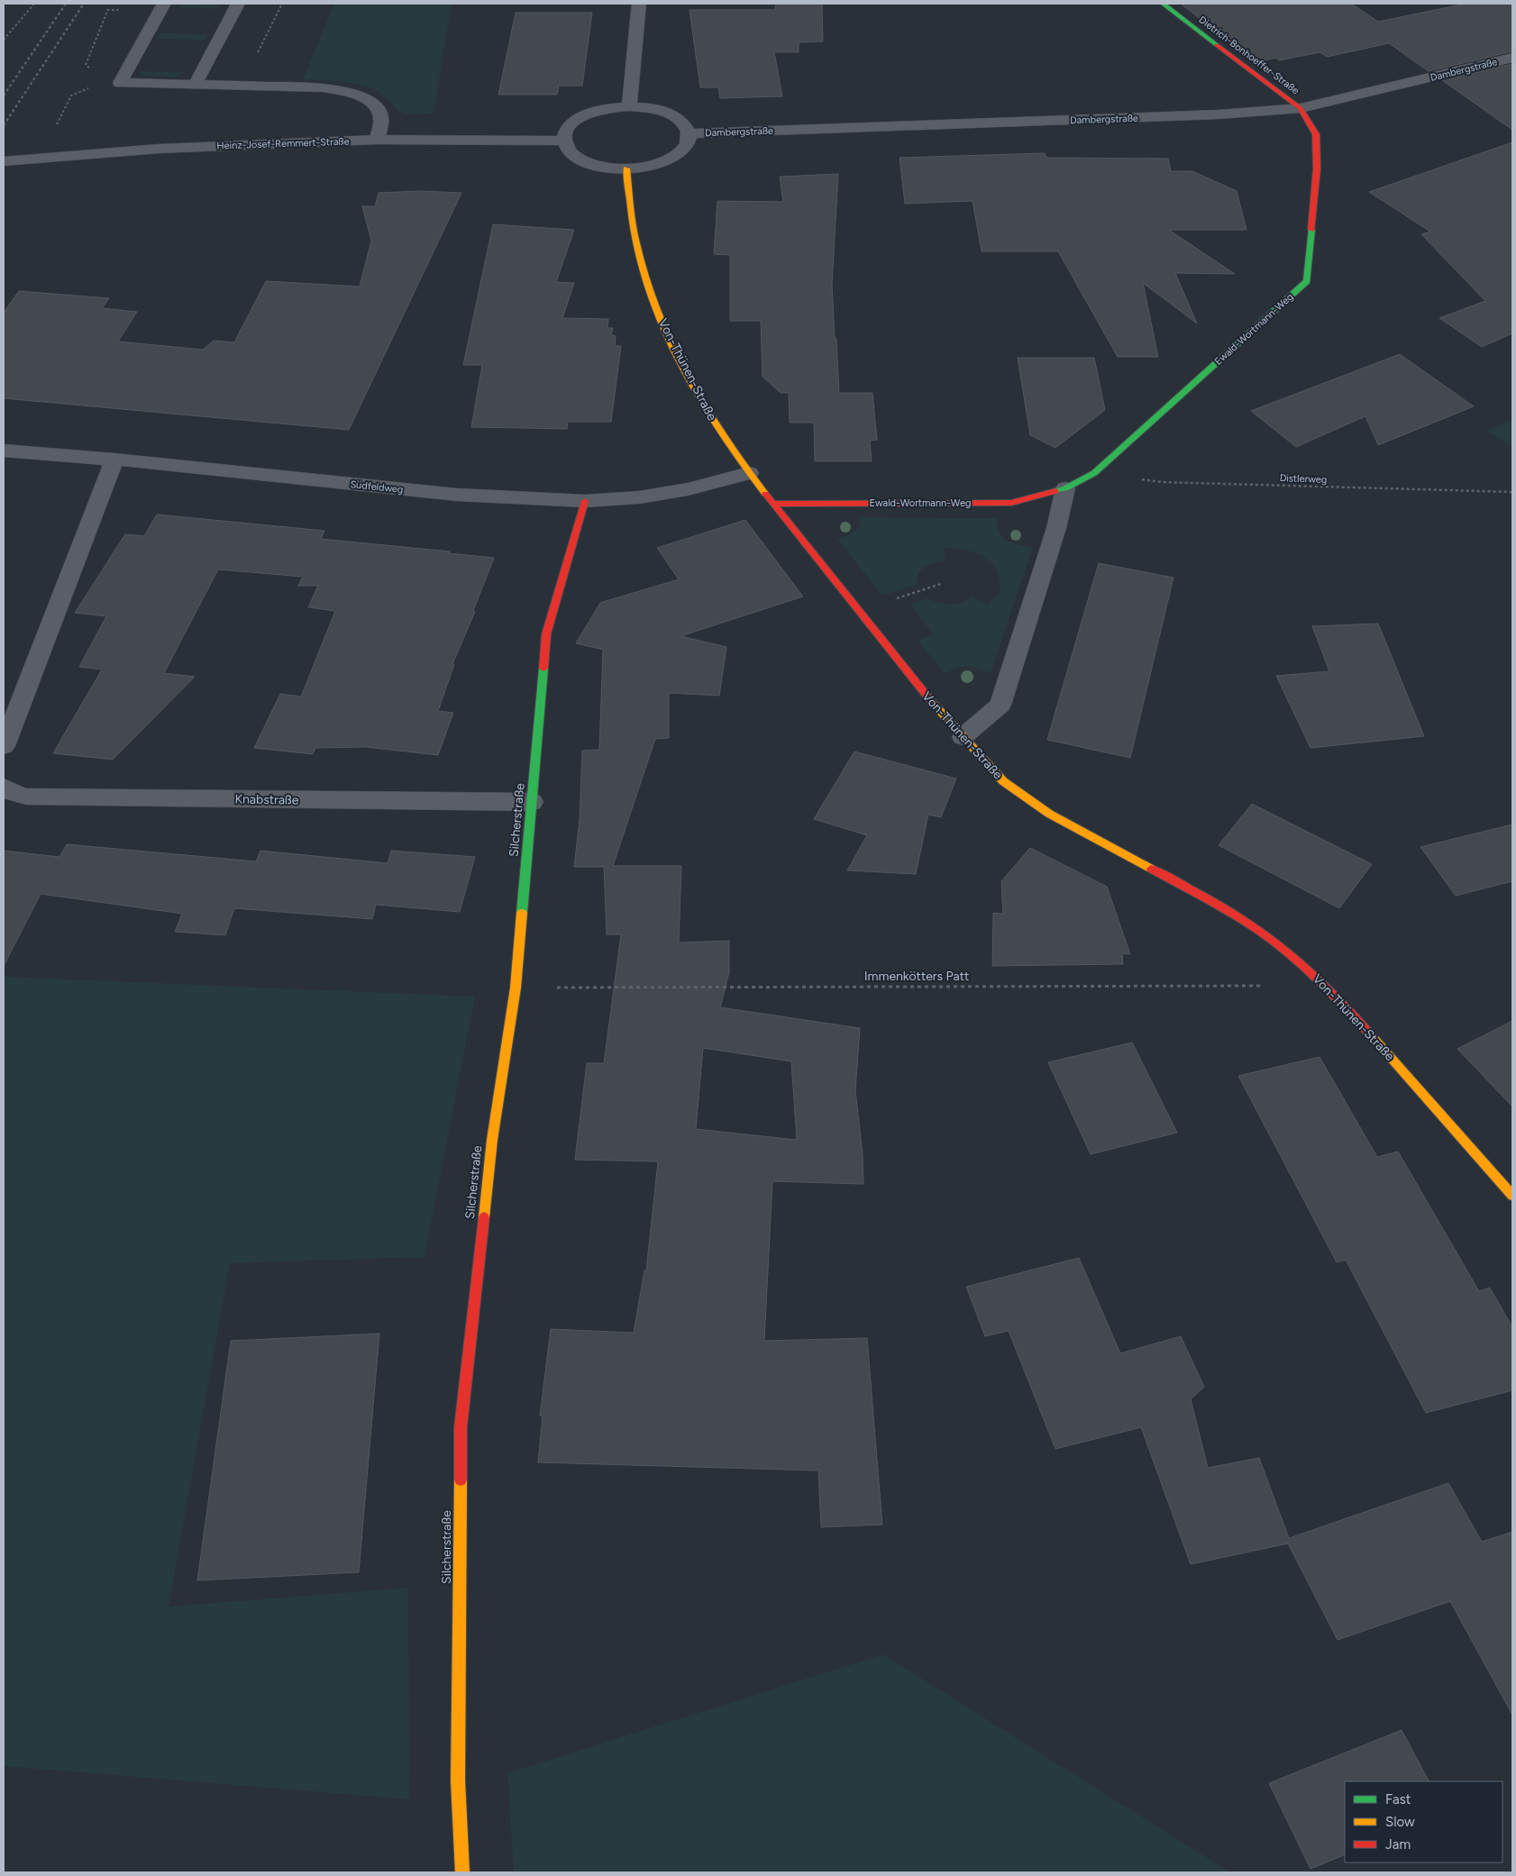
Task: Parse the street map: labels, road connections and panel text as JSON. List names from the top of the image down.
{
  "streets": {
    "street": [
      "Dietrich-Bonhoeffer-Straße",
      "Dambergstraße",
      "Heinz-Josef-Remmert-Straße",
      "Ewald-Wortmann-Weg",
      "Von-Thünen-Straße",
      "Südfeldweg",
      "Knabstraße",
      "Silcherstraße"
    ],
    "path": ["Distlerweg", "Immenkötters Patt"]
  },
  "crossings": [
    ["Dietrich-Bonhoeffer-Straße", "Dambergstraße"],
    ["Dietrich-Bonhoeffer-Straße", "Ewald-Wortmann-Weg"],
    ["Dambergstraße", "Ewald-Wortmann-Weg"],
    ["Ewald-Wortmann-Weg", "Von-Thünen-Straße"],
    ["Ewald-Wortmann-Weg", "Distlerweg"],
    ["Von-Thünen-Straße", "Südfeldweg"],
    ["Von-Thünen-Straße", "Immenkötters Patt"],
    ["Südfeldweg", "Silcherstraße"],
    ["Knabstraße", "Silcherstraße"],
    ["Silcherstraße", "Immenkötters Patt"]
  ],
  "legend": ["Fast", "Slow", "Jam"]
}
